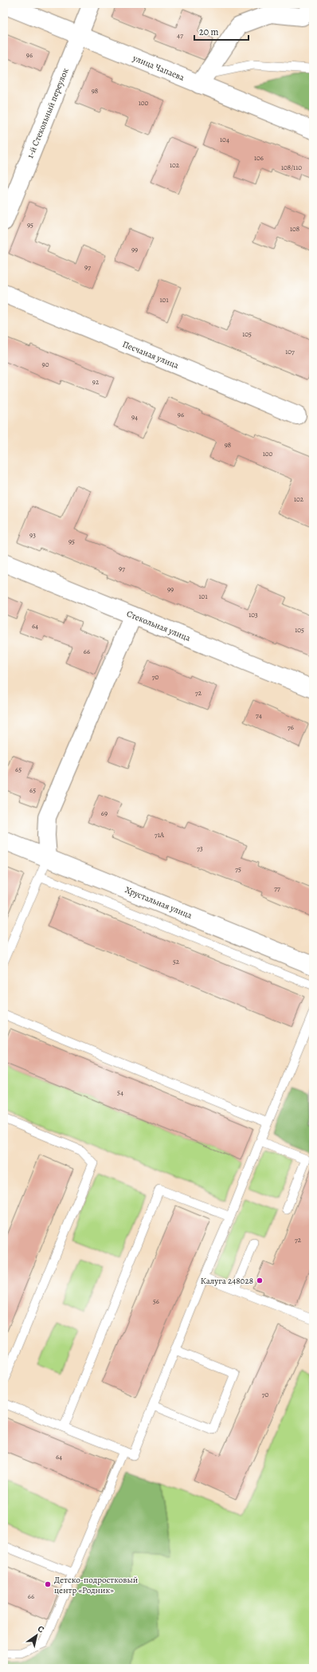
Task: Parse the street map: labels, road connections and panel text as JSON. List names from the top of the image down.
{
  "streets": {
    "street": [
      "улица Чапаева",
      "1-й Стекольный переулок",
      "Песчаная улица",
      "Стекольная улица",
      "Хрустальная улица"
    ]
  },
  "crossings": [
    ["улица Чапаева", "1-й Стекольный переулок"]
  ],
  "places": ["Калуга 248028", "Детско-подростковый центр «Родник»"],
  "house_numbers": [
    "47",
    "96",
    "98",
    "100",
    "104",
    "106",
    "102",
    "108/110",
    "95",
    "108",
    "99",
    "97",
    "101",
    "105",
    "107",
    "90",
    "92",
    "96",
    "94",
    "98",
    "100",
    "102",
    "93",
    "95",
    "97",
    "99",
    "101",
    "103",
    "64",
    "105",
    "66",
    "70",
    "72",
    "74",
    "76",
    "65",
    "65",
    "69",
    "71А",
    "73",
    "75",
    "77",
    "52",
    "54",
    "72",
    "56",
    "70",
    "64",
    "66"
  ],
  "scale_bar": "20 m",
  "north": "top right"
}
